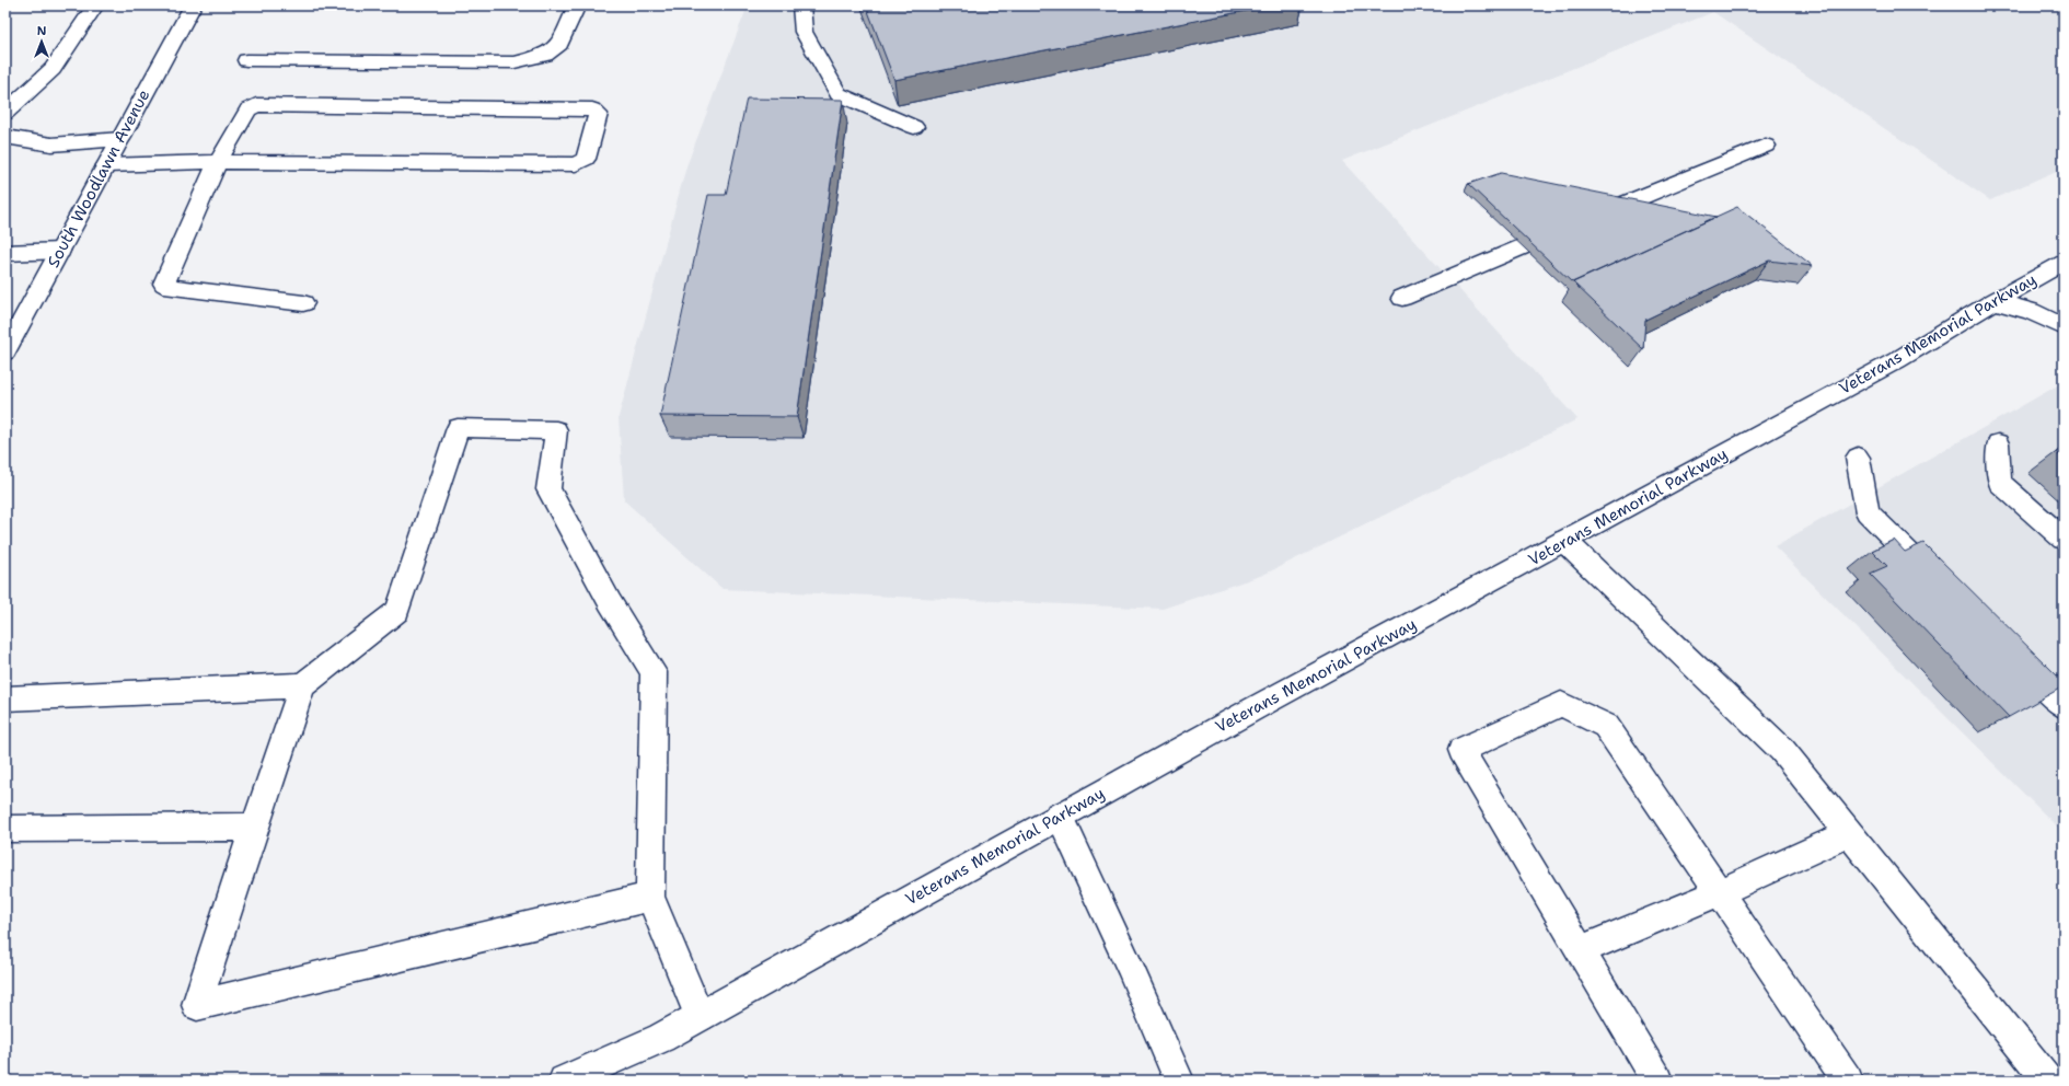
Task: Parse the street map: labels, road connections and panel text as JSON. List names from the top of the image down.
{
  "streets": {
    "street": ["South Woodlawn Avenue", "Veterans Memorial Parkway"]
  },
  "north": "top"
}
